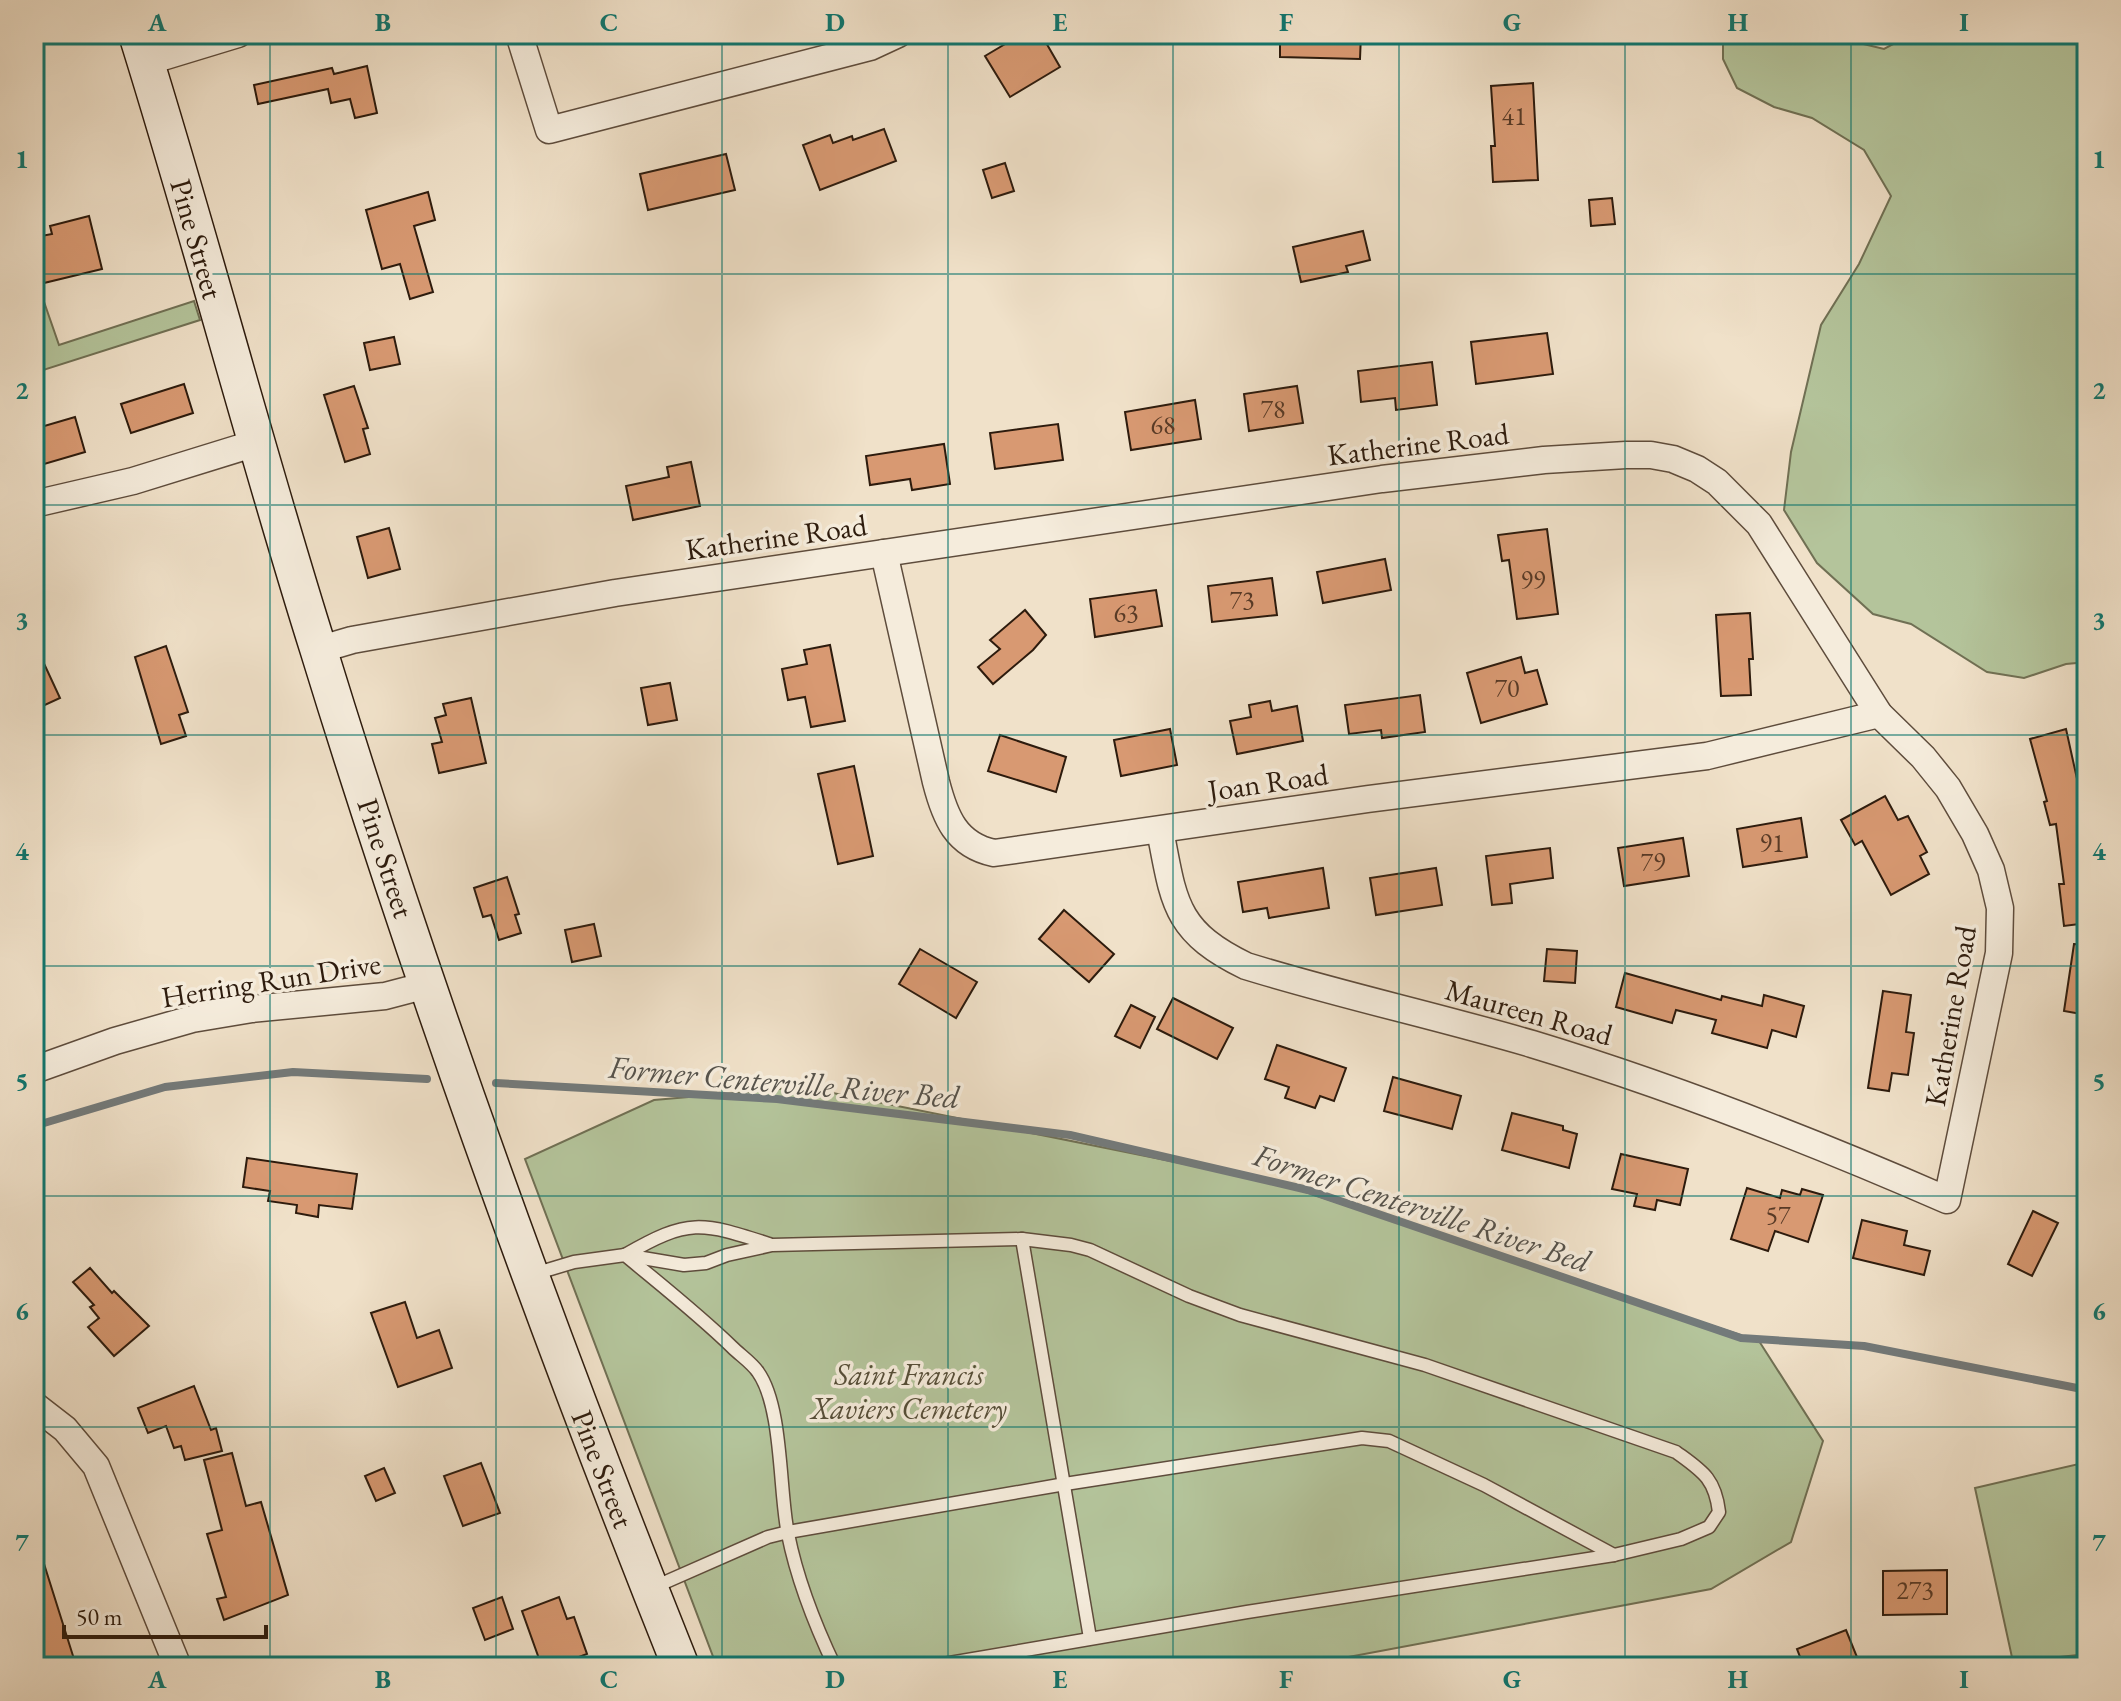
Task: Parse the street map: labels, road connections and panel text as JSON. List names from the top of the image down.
{
  "streets": {
    "main road": ["Pine Street"],
    "street": [
      "Katherine Road",
      "Joan Road",
      "Herring Run Drive",
      "Maureen Road"
    ]
  },
  "crossings": [
    ["Pine Street", "Katherine Road"],
    ["Pine Street", "Herring Run Drive"],
    ["Katherine Road", "Joan Road"],
    ["Katherine Road", "Maureen Road"],
    ["Joan Road", "Maureen Road"]
  ],
  "water": ["Former Centerville River Bed"],
  "parks": ["Saint Francis Xaviers Cemetery"],
  "house_numbers": [
    "41",
    "78",
    "68",
    "99",
    "73",
    "63",
    "70",
    "91",
    "79",
    "57",
    "273"
  ],
  "scale_bar": "50 m",
  "grid": {
    "columns": [
      "A",
      "B",
      "C",
      "D",
      "E",
      "F",
      "G",
      "H",
      "I"
    ],
    "rows": [
      "1",
      "2",
      "3",
      "4",
      "5",
      "6",
      "7"
    ]
  }
}
